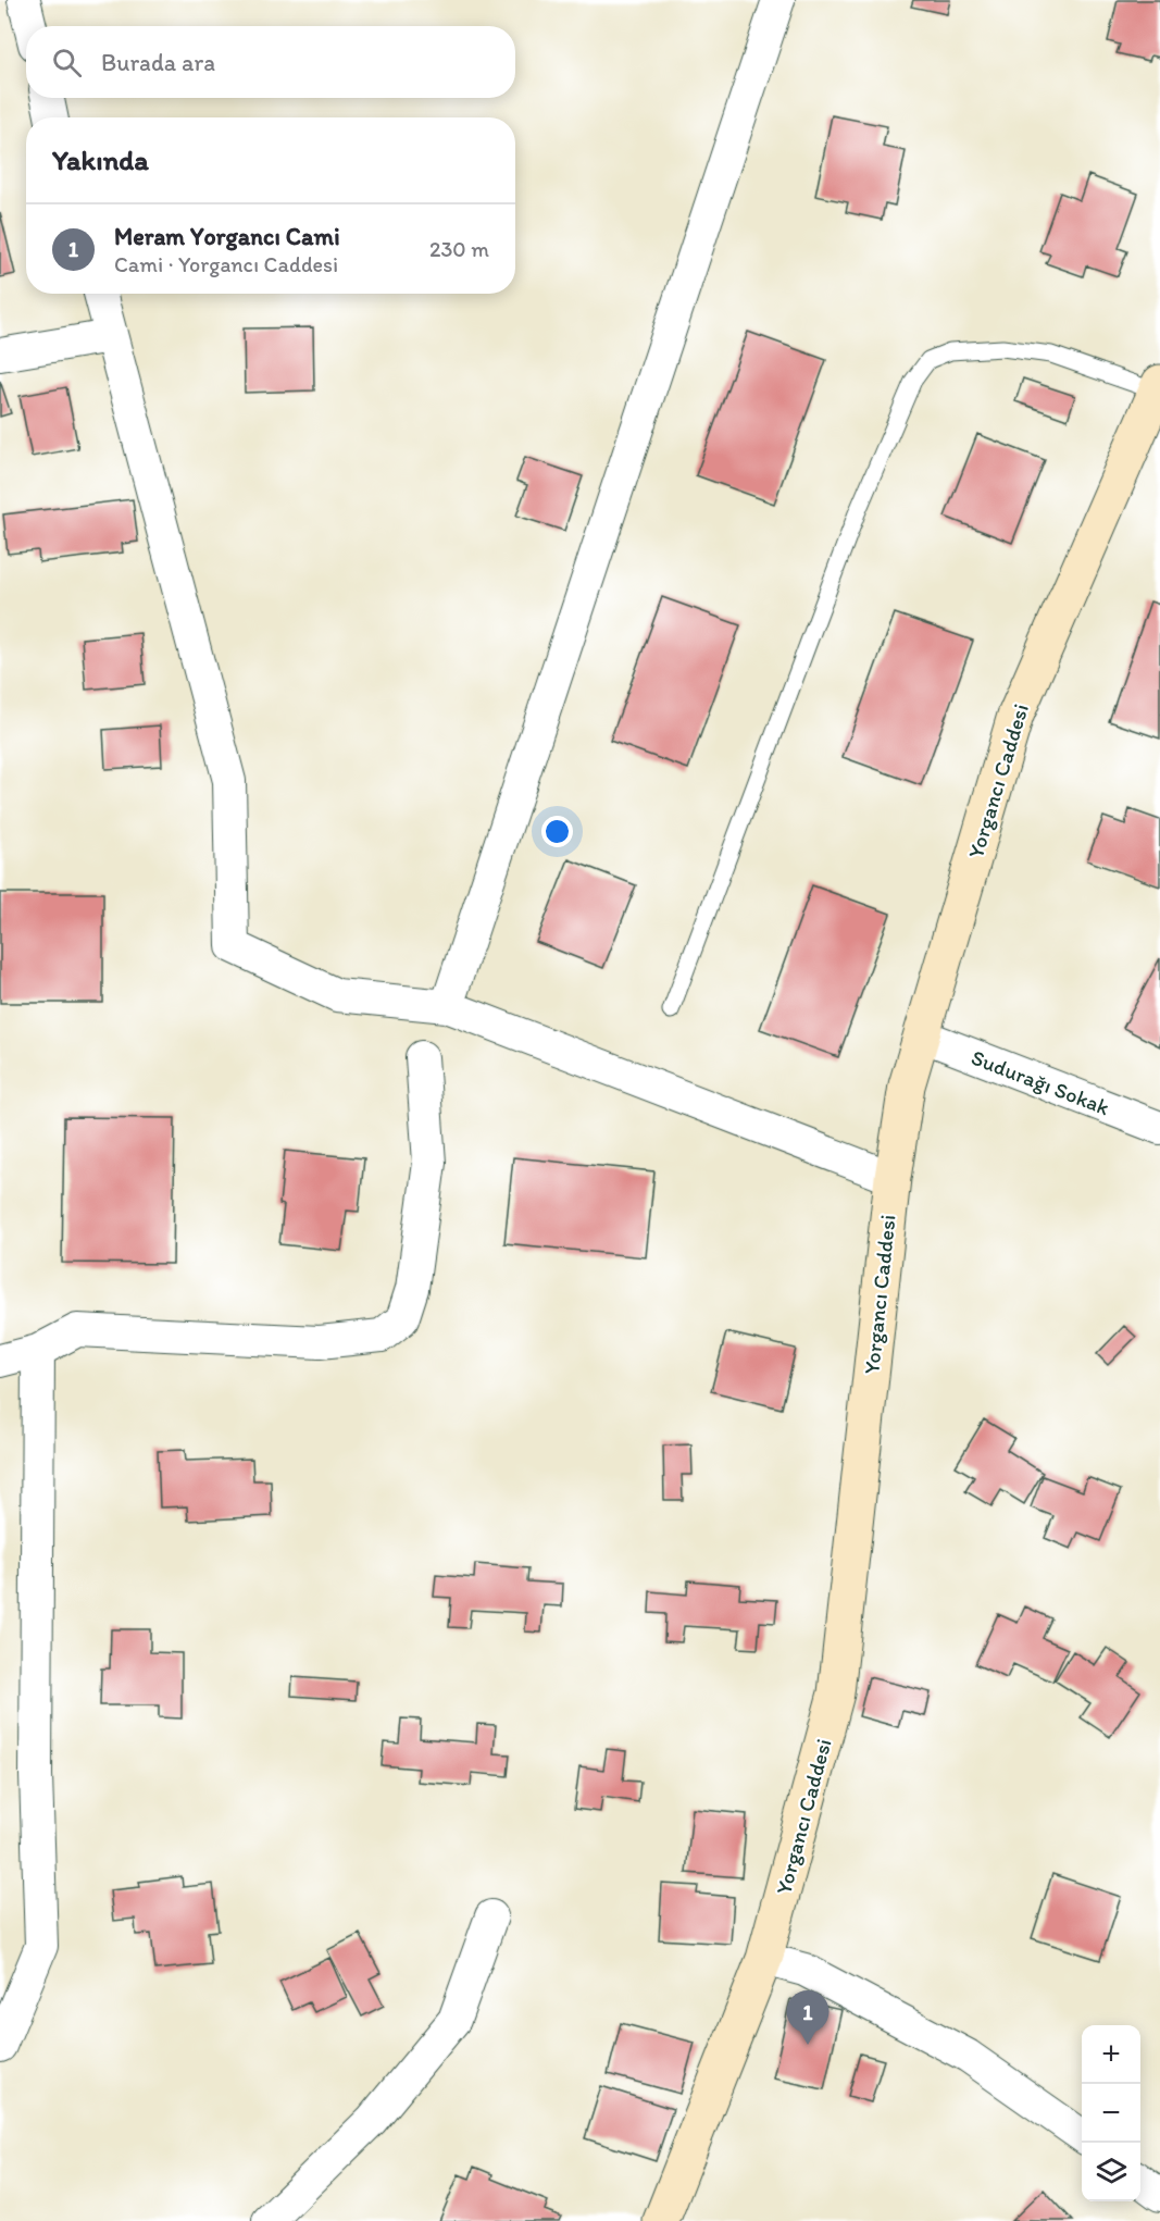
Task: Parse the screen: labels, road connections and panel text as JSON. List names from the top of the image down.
{
  "streets": {
    "street": ["Yorgancı Caddesi", "Sudurağı Sokak"]
  },
  "crossings": [
    ["Yorgancı Caddesi", "Sudurağı Sokak"]
  ],
  "page": {
    "search": "Burada ara",
    "heading": "Yakında",
    "list": [
      {
        "mark": "1",
        "name": "Meram Yorgancı Cami",
        "note": "Cami · Yorgancı Caddesi",
        "value": "230 m"
      }
    ],
    "pins": "1",
    "map_buttons": ["+", "−"]
  }
}
